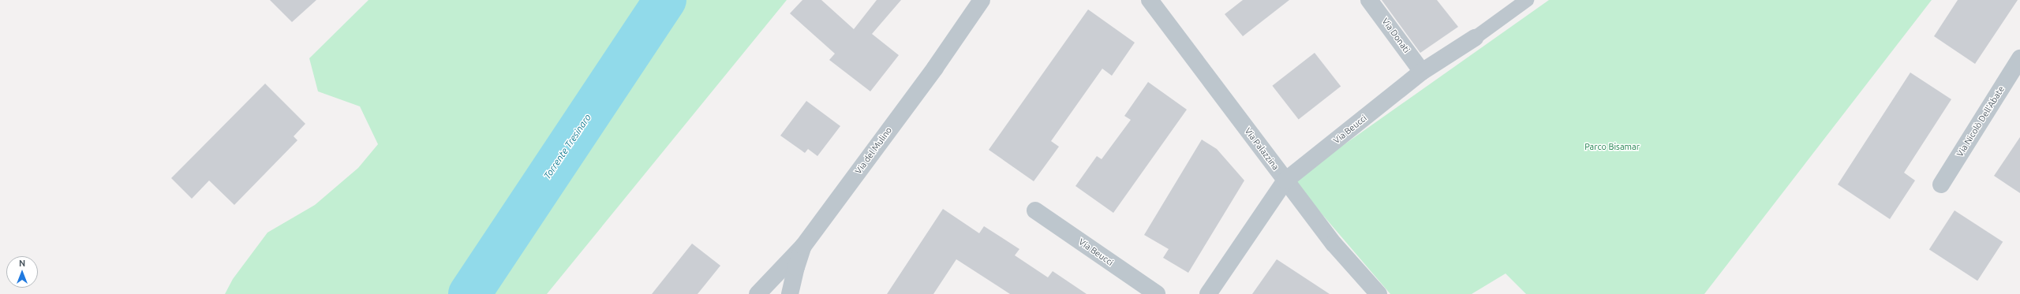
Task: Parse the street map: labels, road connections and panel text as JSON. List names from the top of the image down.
{
  "streets": {
    "street": [
      "Via Donati",
      "Via Nicolò Dell'Abate",
      "Via Beucci",
      "Via Palazzina",
      "Via del Mulino"
    ]
  },
  "crossings": [
    ["Via Donati", "Via Beucci"],
    ["Via Beucci", "Via Palazzina"]
  ],
  "water": ["Torrente Tresinaro"],
  "parks": ["Parco Bisamar"],
  "north": "top"
}
